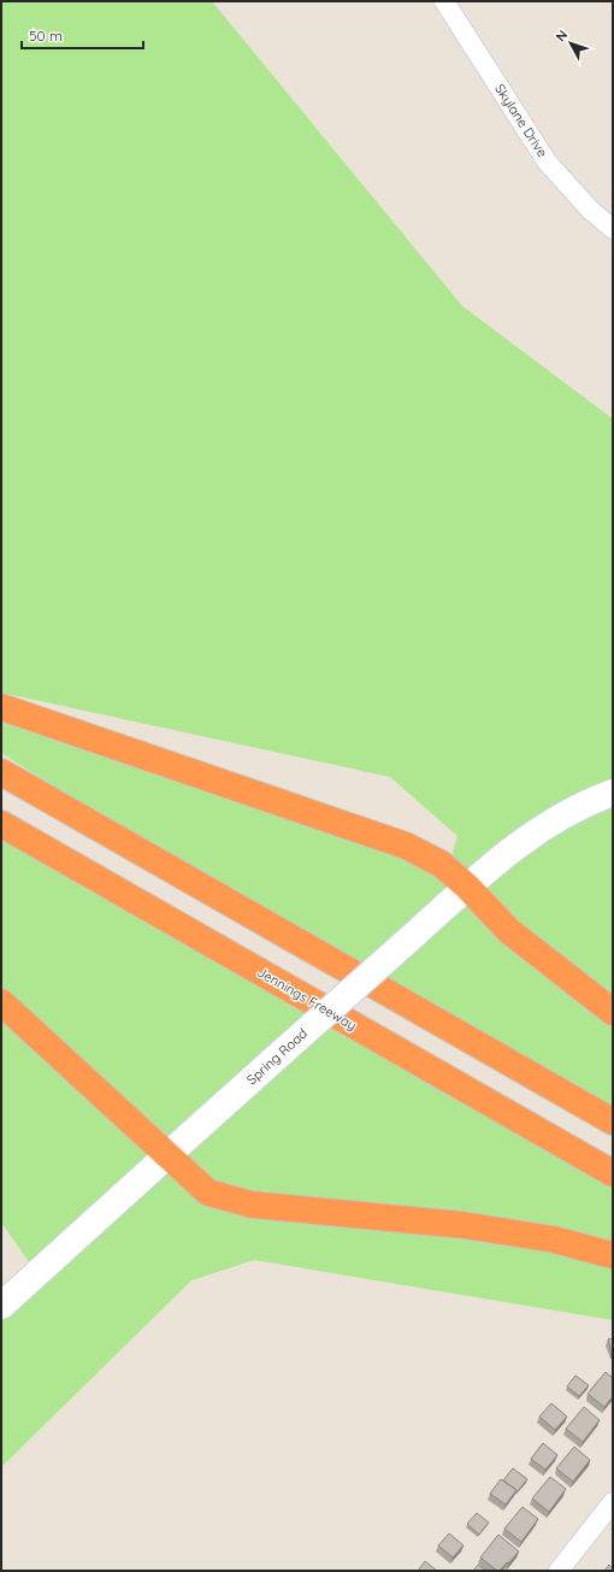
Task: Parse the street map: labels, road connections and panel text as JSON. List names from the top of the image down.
{
  "streets": {
    "highway": ["Jennings Freeway"],
    "street": ["Skylane Drive", "Spring Road"]
  },
  "scale_bar": "50 m",
  "north": "top left"
}
